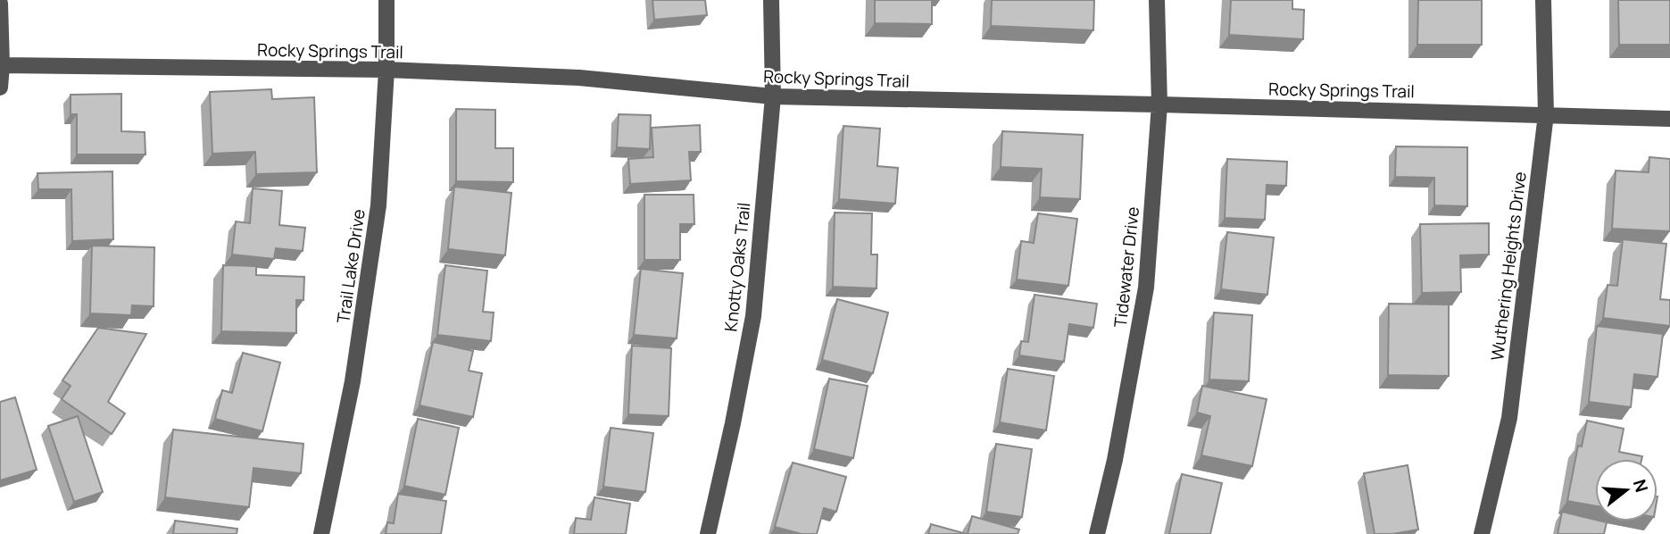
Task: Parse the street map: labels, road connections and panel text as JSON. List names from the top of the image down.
{
  "streets": {
    "street": [
      "Rocky Springs Trail",
      "Trail Lake Drive",
      "Wuthering Heights Drive",
      "Knotty Oaks Trail",
      "Tidewater Drive"
    ]
  },
  "crossings": [
    ["Rocky Springs Trail", "Trail Lake Drive"],
    ["Rocky Springs Trail", "Wuthering Heights Drive"],
    ["Rocky Springs Trail", "Knotty Oaks Trail"],
    ["Rocky Springs Trail", "Tidewater Drive"]
  ],
  "north": "right"
}
